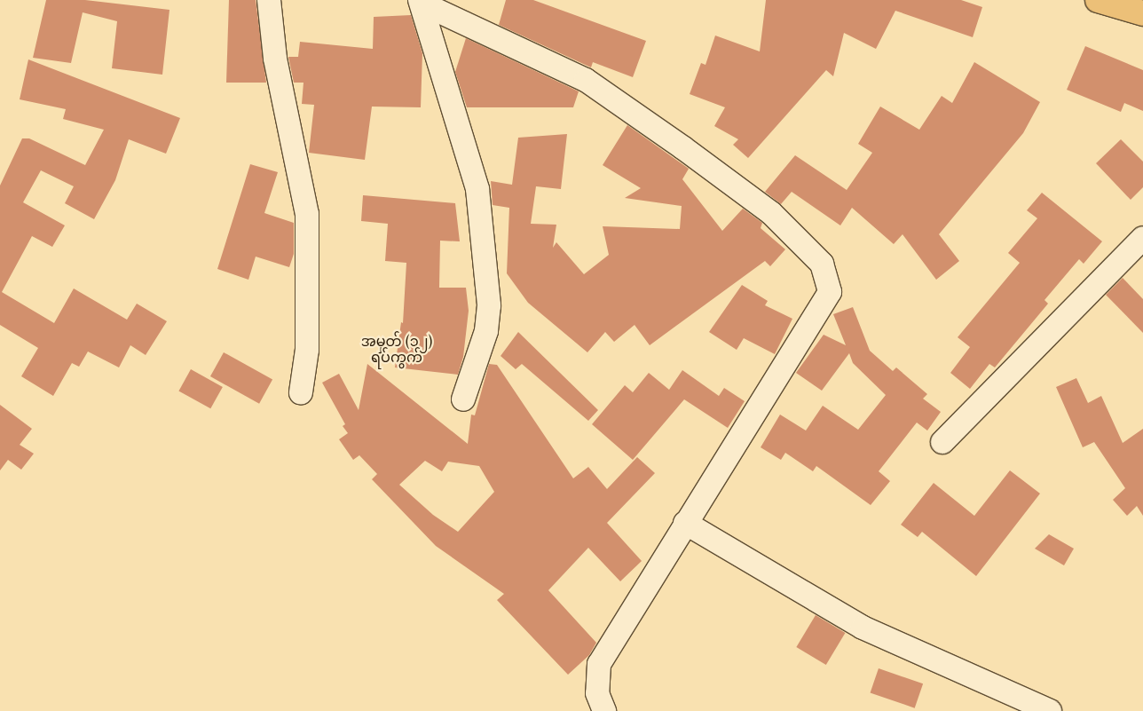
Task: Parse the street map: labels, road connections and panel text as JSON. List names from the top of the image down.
{
  "districts": ["အမှတ် (၁၂) ရပ်ကွက်"]
}
